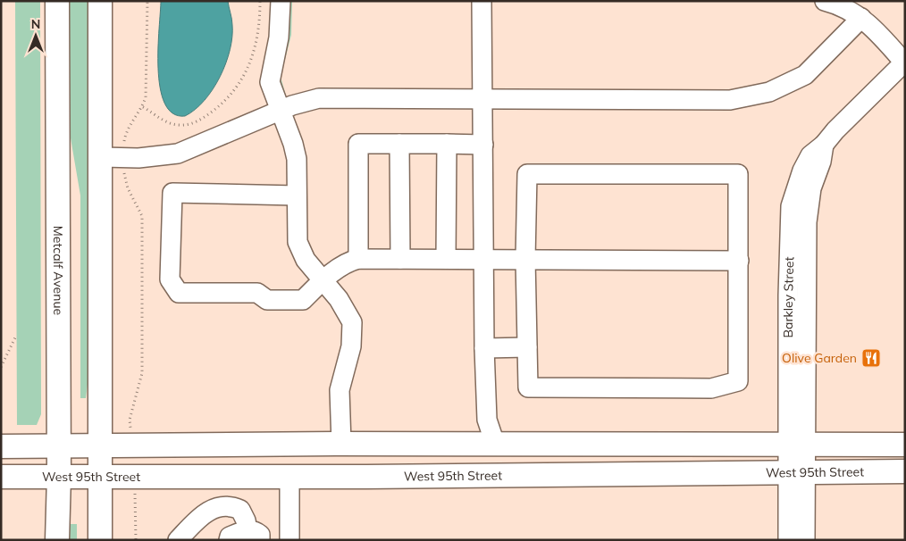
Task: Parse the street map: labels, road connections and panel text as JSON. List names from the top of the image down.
{
  "streets": {
    "main road": ["Metcalf Avenue", "West 95th Street"],
    "street": ["Barkley Street"]
  },
  "crossings": [
    ["Metcalf Avenue", "West 95th Street"],
    ["Barkley Street", "West 95th Street"]
  ],
  "places": {
    "restaurant": ["Olive Garden"]
  },
  "north": "top"
}
